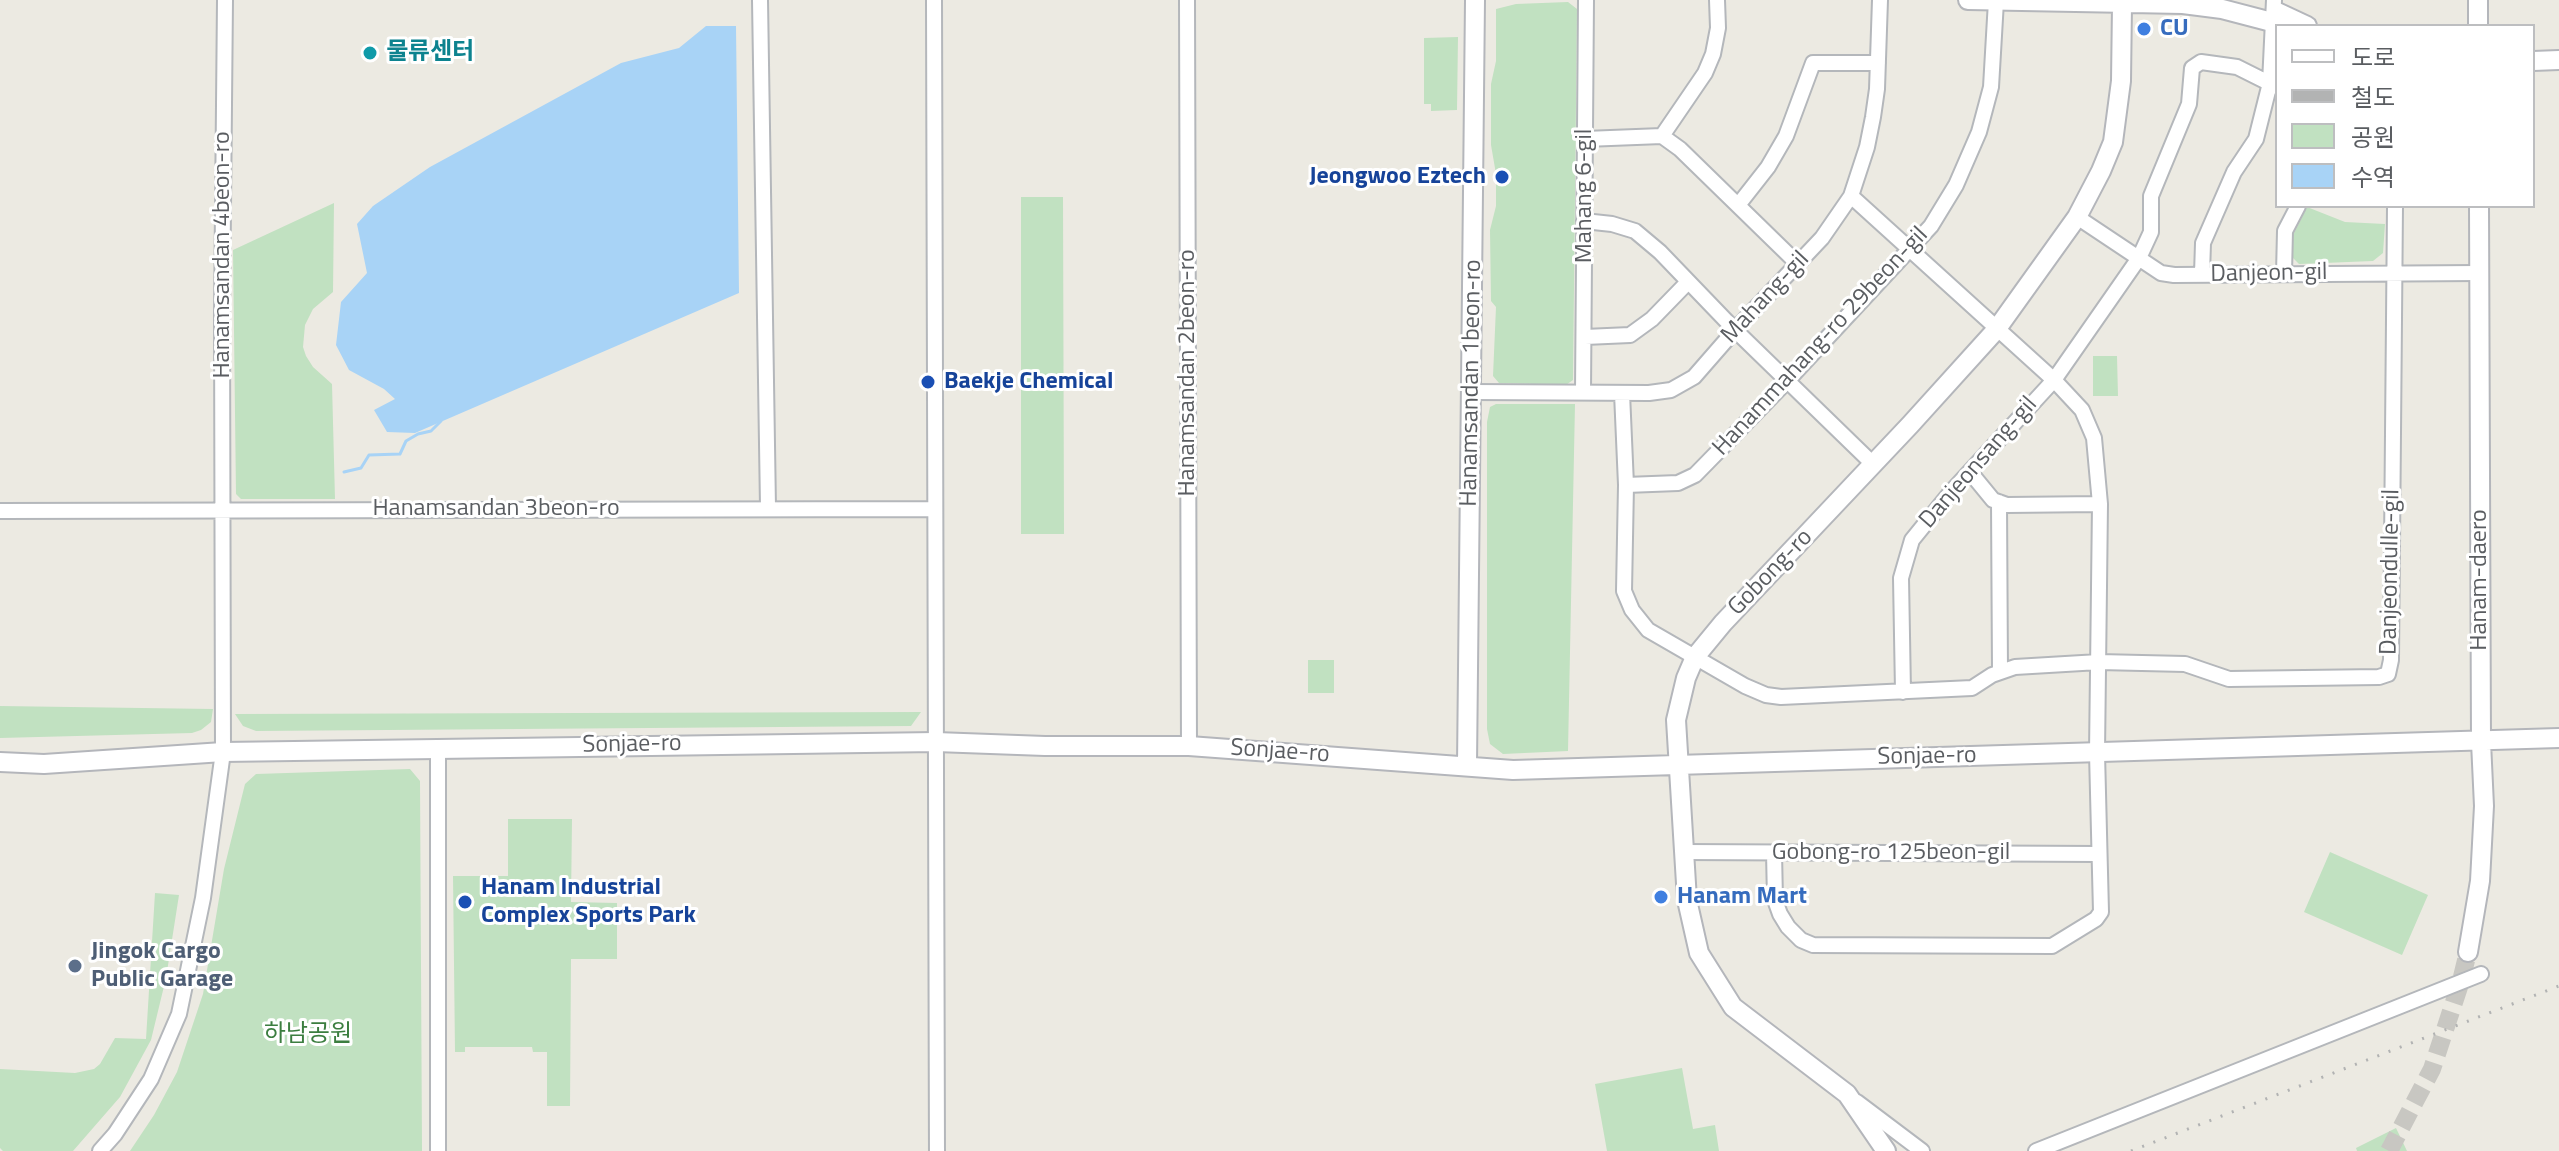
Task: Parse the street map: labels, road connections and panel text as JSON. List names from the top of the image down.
{
  "streets": {
    "main road": [
      "Hanamsandan 1beon-ro",
      "Gobong-ro",
      "Hanam-daero",
      "Sonjae-ro"
    ],
    "street": [
      "Mahang 6-gil",
      "Hanamsandan 4beon-ro",
      "Danjeon-gil",
      "Mahang-gil",
      "Hanammahang-ro 29beon-gil",
      "Hanamsandan 2beon-ro",
      "Danjeonsang-gil",
      "Hanamsandan 3beon-ro",
      "Danjeondulle-gil",
      "Gobong-ro 125beon-gil"
    ]
  },
  "crossings": [
    ["Mahang 6-gil", "Mahang-gil"],
    ["Hanamsandan 4beon-ro", "Hanamsandan 3beon-ro"],
    ["Hanamsandan 4beon-ro", "Sonjae-ro"],
    ["Danjeon-gil", "Danjeonsang-gil"],
    ["Danjeon-gil", "Danjeondulle-gil"],
    ["Danjeon-gil", "Gobong-ro"],
    ["Danjeon-gil", "Hanam-daero"],
    ["Mahang-gil", "Hanamsandan 1beon-ro"],
    ["Hanamsandan 2beon-ro", "Sonjae-ro"],
    ["Hanamsandan 1beon-ro", "Sonjae-ro"],
    ["Gobong-ro", "Sonjae-ro"],
    ["Gobong-ro", "Gobong-ro 125beon-gil"],
    ["Hanam-daero", "Sonjae-ro"]
  ],
  "parks": ["하남공원"],
  "places": [
    "CU",
    "물류센터",
    "Jeongwoo Eztech",
    "Baekje Chemical",
    "Hanam Mart",
    "Hanam Industrial Complex Sports Park",
    "Jingok Cargo Public Garage"
  ],
  "legend": [
    "도로",
    "철도",
    "공원",
    "수역"
  ]
}
